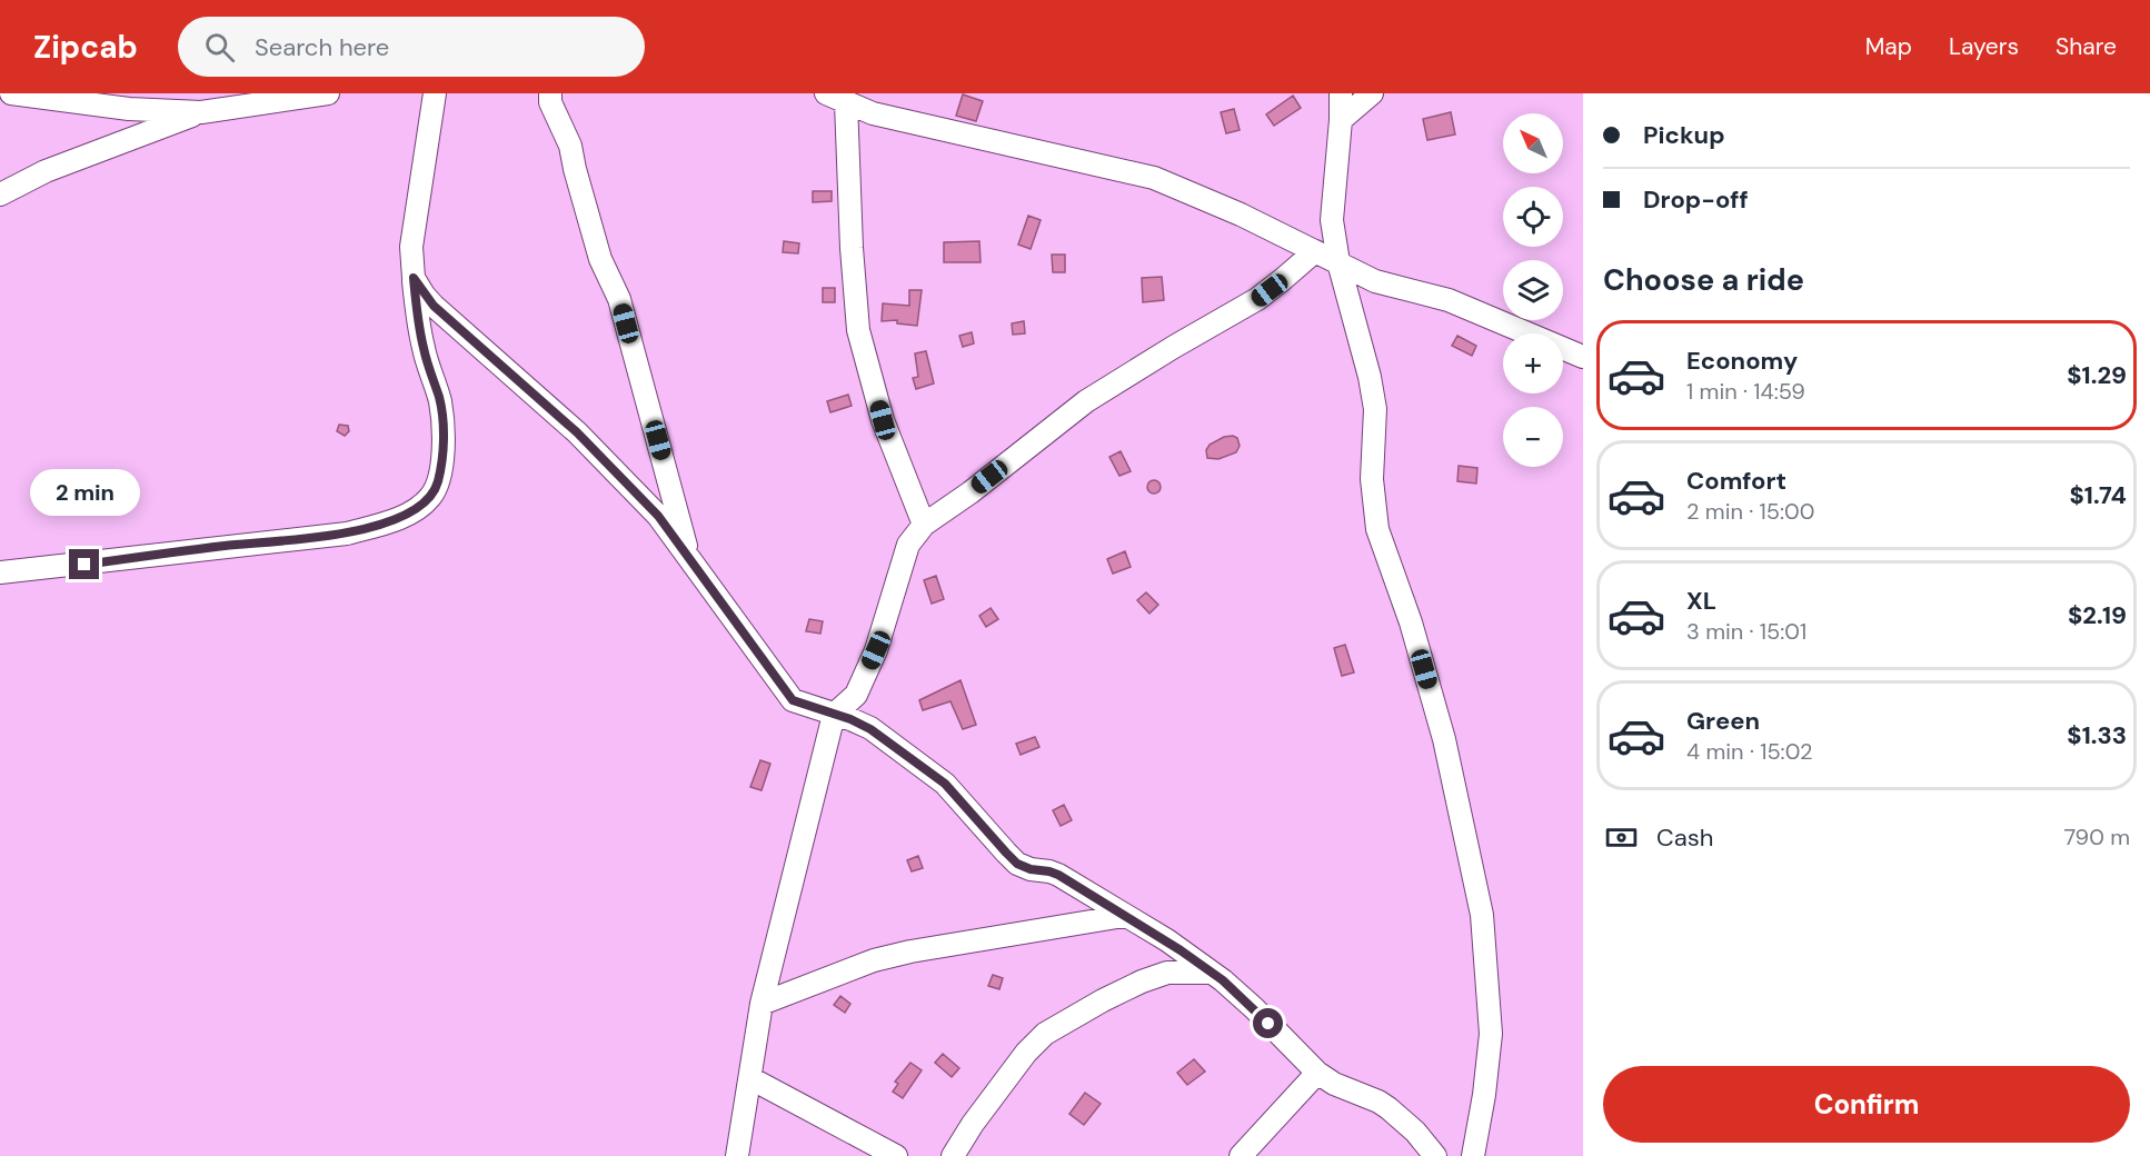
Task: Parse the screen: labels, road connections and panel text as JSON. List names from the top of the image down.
{
  "north": "top left",
  "page": {
    "header": "Zipcab",
    "search": "Search here",
    "nav": ["Map", "Layers", "Share"],
    "banner": ["Pickup", "Drop-off"],
    "map_buttons": ["+", "−"],
    "heading": "Choose a ride",
    "list": [
      {
        "name": "Economy",
        "note": "1 min · 14:59",
        "value": "$1.29"
      },
      {
        "name": "Comfort",
        "note": "2 min · 15:00",
        "value": "$1.74"
      },
      {
        "name": "XL",
        "note": "3 min · 15:01",
        "value": "$2.19"
      },
      {
        "name": "Green",
        "note": "4 min · 15:02",
        "value": "$1.33"
      }
    ],
    "bubble": "2 min",
    "pay": ["Cash", "790 m"],
    "buttons": "Confirm"
  }
}
